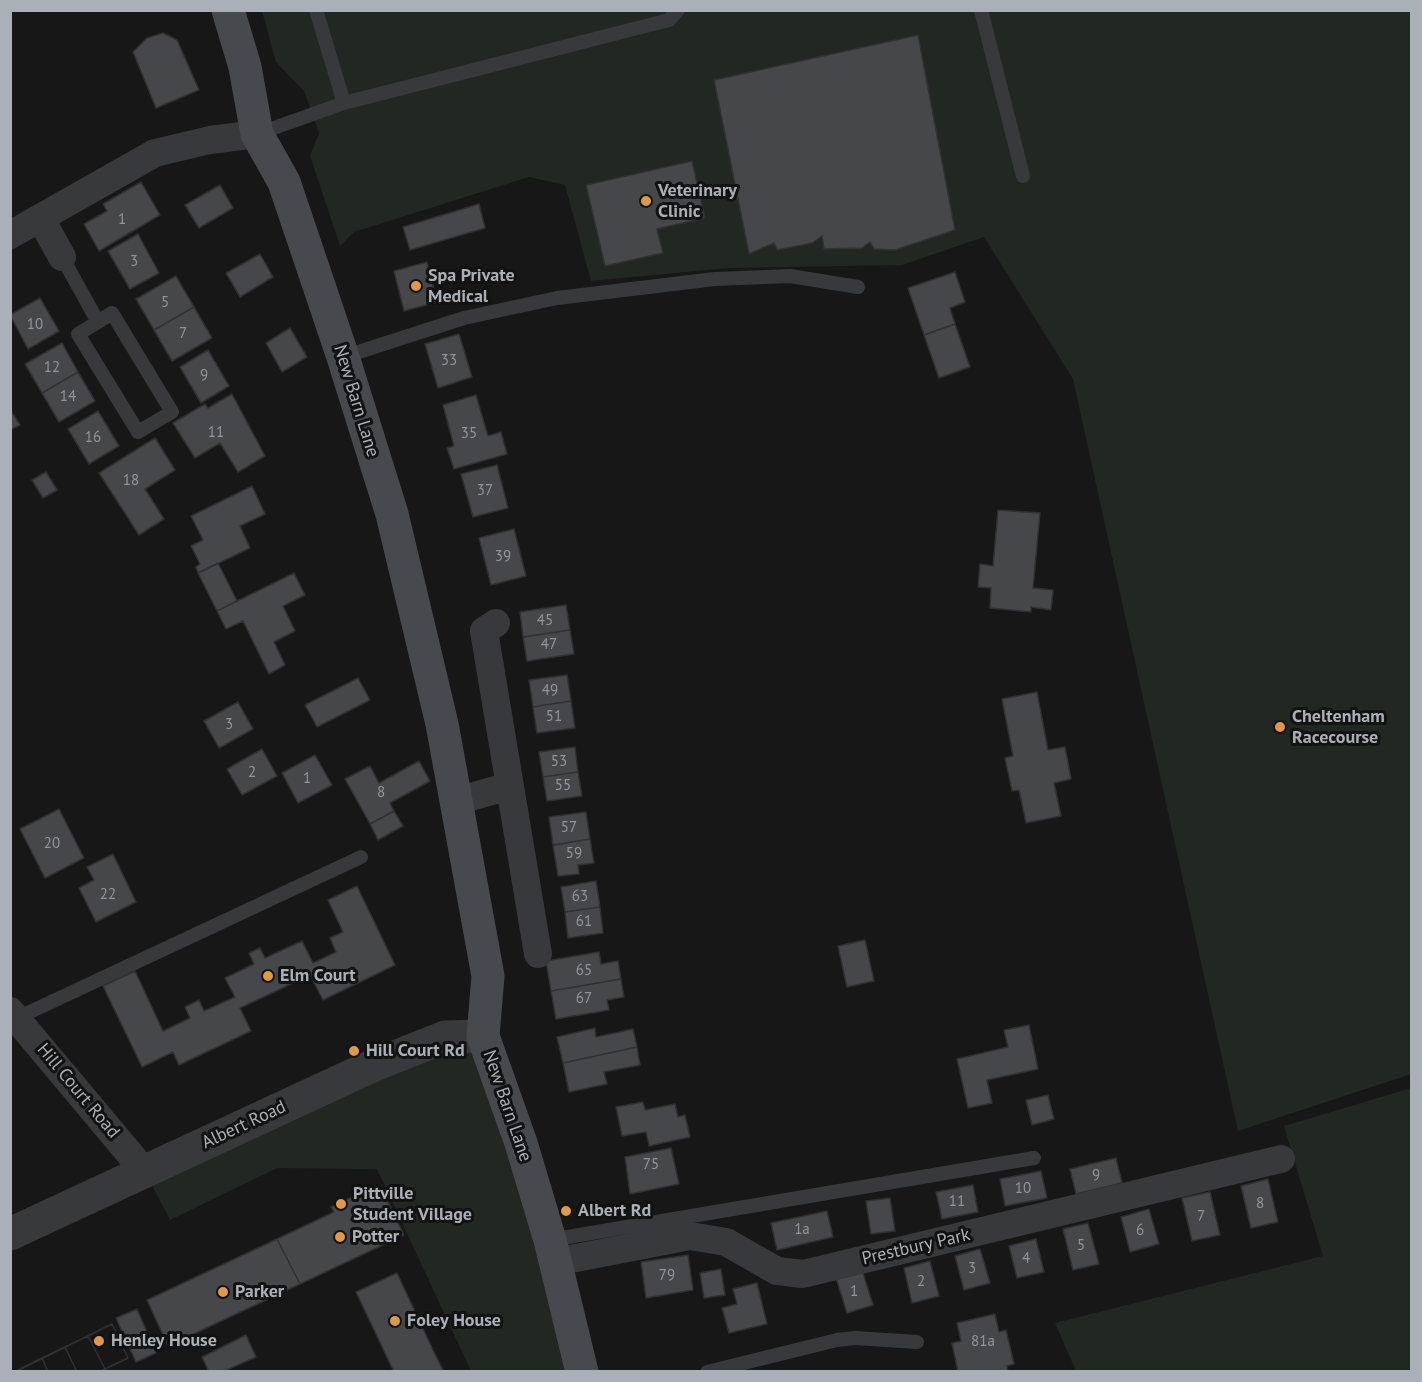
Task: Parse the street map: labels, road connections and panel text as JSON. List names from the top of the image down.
{
  "streets": {
    "main road": ["New Barn Lane"],
    "street": ["Hill Court Road", "Albert Road", "Prestbury Park"]
  },
  "crossings": [
    ["New Barn Lane", "Albert Road"],
    ["New Barn Lane", "Prestbury Park"],
    ["Hill Court Road", "Albert Road"]
  ],
  "places": [
    "Veterinary Clinic",
    "Spa Private Medical",
    "Cheltenham Racecourse",
    "Elm Court",
    "Hill Court Rd",
    "Pittville Student Village",
    "Albert Rd",
    "Potter",
    "Parker",
    "Foley House",
    "Henley House"
  ],
  "house_numbers": [
    "1",
    "3",
    "5",
    "10",
    "7",
    "33",
    "12",
    "9",
    "14",
    "11",
    "35",
    "16",
    "18",
    "37",
    "39",
    "45",
    "47",
    "49",
    "51",
    "3",
    "53",
    "2",
    "1",
    "55",
    "8",
    "57",
    "20",
    "59",
    "22",
    "63",
    "61",
    "65",
    "67",
    "75",
    "9",
    "10",
    "11",
    "8",
    "7",
    "1a",
    "6",
    "5",
    "4",
    "3",
    "79",
    "2",
    "1",
    "81a"
  ]
}
